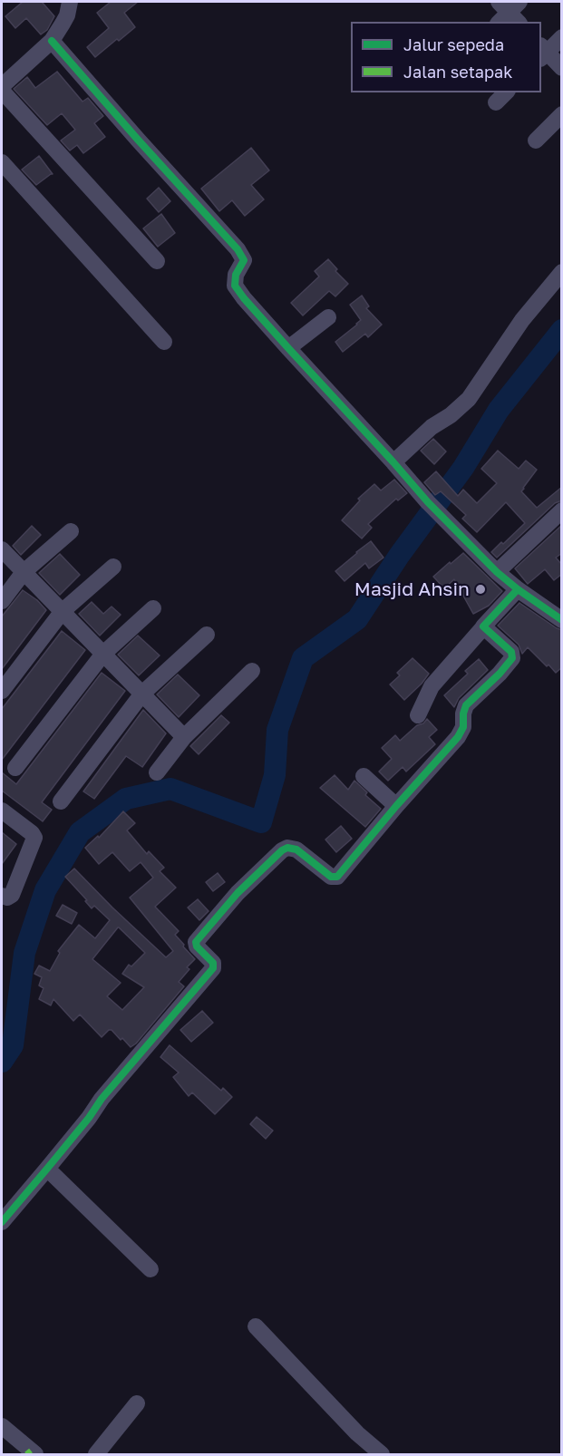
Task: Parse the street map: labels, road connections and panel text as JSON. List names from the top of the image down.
{
  "places": ["Masjid Ahsin"],
  "legend": ["Jalur sepeda", "Jalan setapak"]
}
